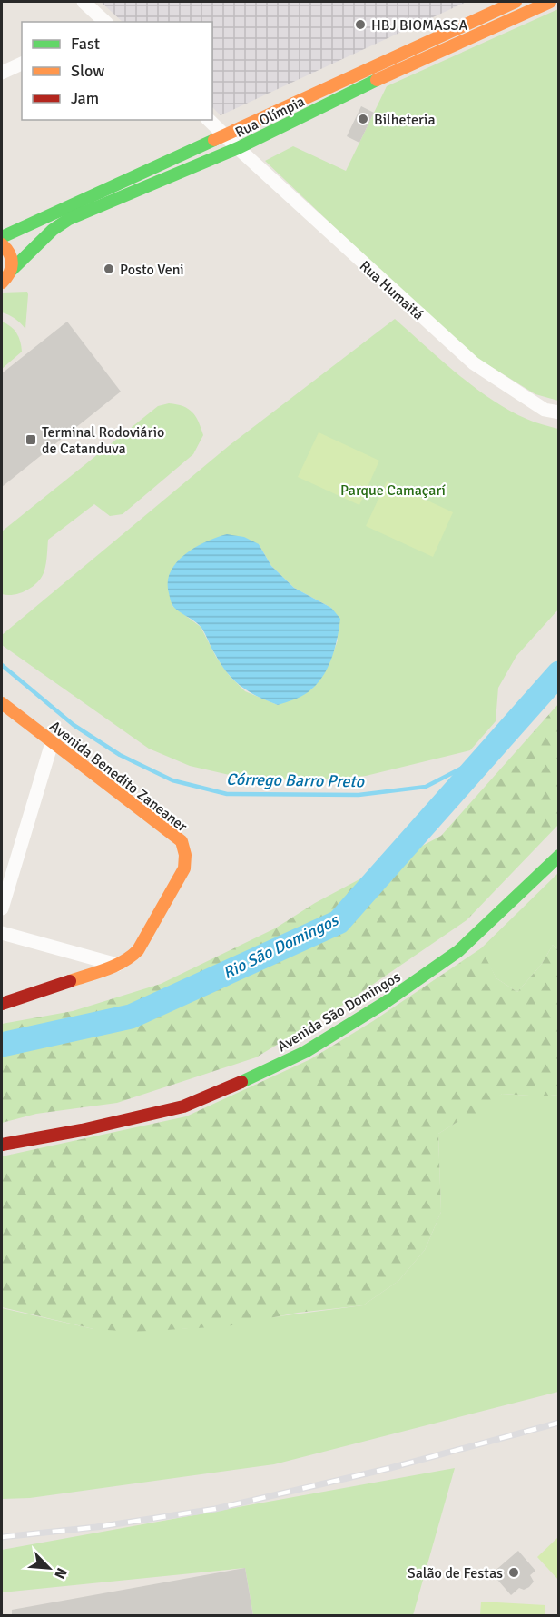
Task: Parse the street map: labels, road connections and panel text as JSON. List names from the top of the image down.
{
  "streets": {
    "main road": ["Rua Olímpia", "Avenida Benedito Zaneaner", "Avenida São Domingos"],
    "street": ["Rua Humaitá"]
  },
  "crossings": [
    ["Rua Olímpia", "Rua Humaitá"]
  ],
  "water": ["Córrego Barro Preto", "Rio São Domingos"],
  "parks": ["Parque Camaçarí"],
  "places": {
    "other": [
      "HBJ BIOMASSA",
      "Bilheteria",
      "Posto Veni",
      "Salão de Festas"
    ],
    "transit": ["Terminal Rodoviário de Catanduva"]
  },
  "legend": ["Fast", "Slow", "Jam"],
  "north": "bottom right"
}
